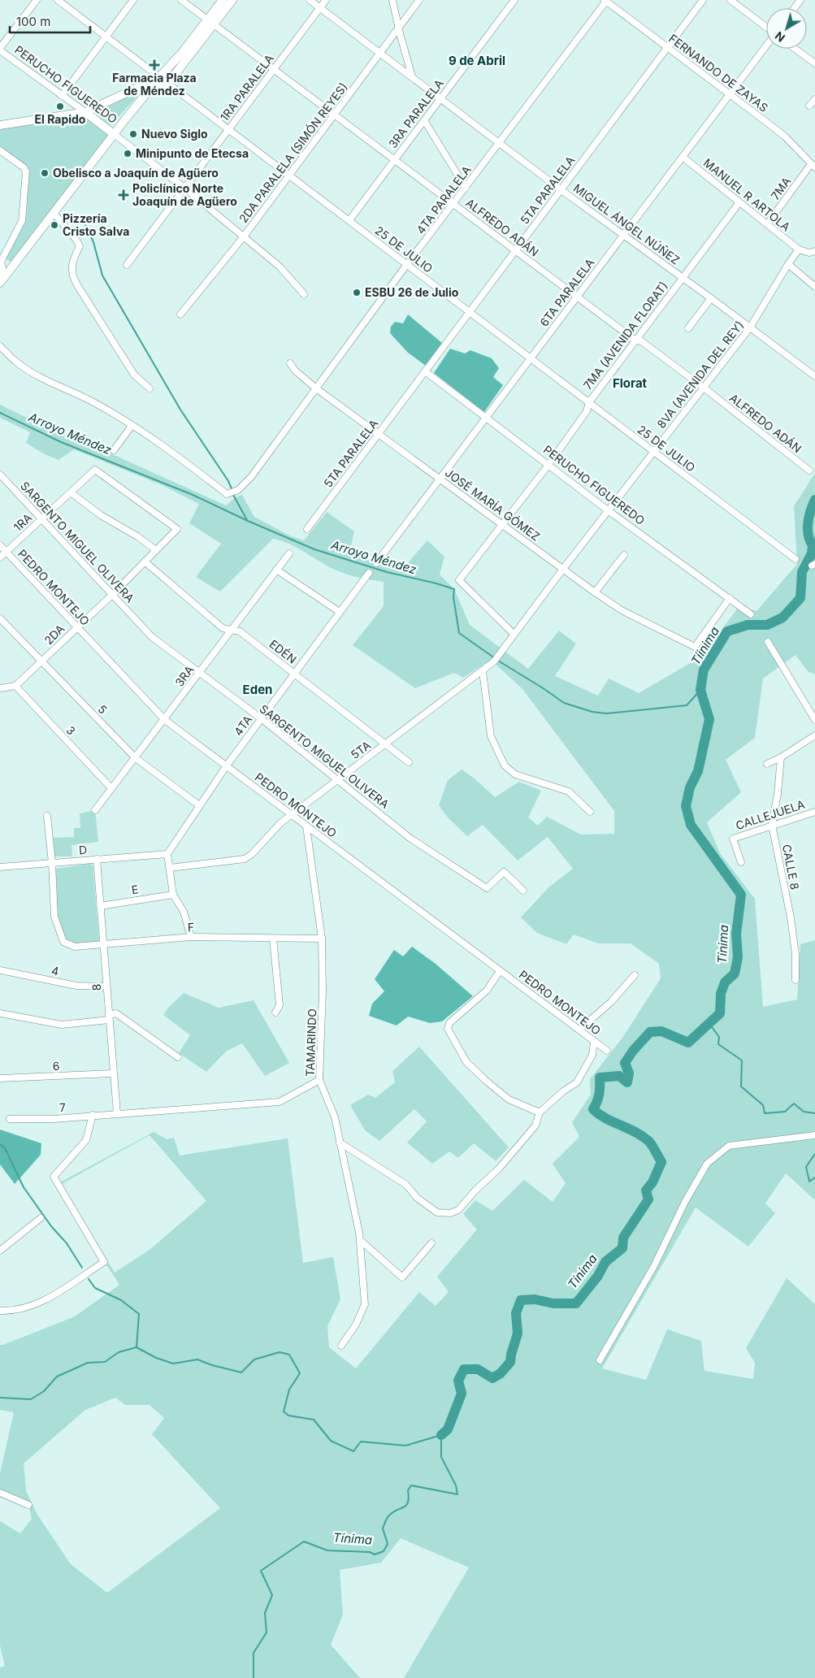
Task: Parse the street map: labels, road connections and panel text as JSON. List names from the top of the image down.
{
  "streets": {
    "main road": ["PERUCHO FIGUEREDO"],
    "street": [
      "FERNANDO DE ZAYAS",
      "1RA PARALELA",
      "3RA PARALELA",
      "2DA PARALELA (SIMÓN REYES)",
      "7MA",
      "5TA PARALELA",
      "MANUEL R ARTOLA",
      "4TA PARALELA",
      "MIGUEL ÁNGEL NÚÑEZ",
      "ALFREDO ADÁN",
      "25 DE JULIO",
      "6TA PARALELA",
      "7MA (AVENIDA FLORAT)",
      "8VA (AVENIDA DEL REY)",
      "JOSÉ MARÍA GÓMEZ",
      "1RA",
      "SARGENTO MIGUEL OLIVERA",
      "PEDRO MONTEJO",
      "2DA",
      "EDÉN",
      "3RA",
      "5",
      "4TA",
      "3",
      "5TA",
      "CALLEJUELA",
      "D",
      "CALLE 8",
      "E",
      "F",
      "4",
      "8",
      "TAMARINDO",
      "6",
      "7"
    ]
  },
  "crossings": [
    ["FERNANDO DE ZAYAS", "7MA"],
    ["FERNANDO DE ZAYAS", "5TA PARALELA"],
    ["FERNANDO DE ZAYAS", "4TA PARALELA"],
    ["FERNANDO DE ZAYAS", "6TA PARALELA"],
    ["PERUCHO FIGUEREDO", "1RA PARALELA"],
    ["PERUCHO FIGUEREDO", "2DA PARALELA (SIMÓN REYES)"],
    ["PERUCHO FIGUEREDO", "5TA PARALELA"],
    ["PERUCHO FIGUEREDO", "6TA PARALELA"],
    ["PERUCHO FIGUEREDO", "7MA (AVENIDA FLORAT)"],
    ["PERUCHO FIGUEREDO", "8VA (AVENIDA DEL REY)"],
    ["PERUCHO FIGUEREDO", "JOSÉ MARÍA GÓMEZ"],
    ["1RA PARALELA", "MIGUEL ÁNGEL NÚÑEZ"],
    ["1RA PARALELA", "ALFREDO ADÁN"],
    ["1RA PARALELA", "25 DE JULIO"],
    ["3RA PARALELA", "MIGUEL ÁNGEL NÚÑEZ"],
    ["3RA PARALELA", "ALFREDO ADÁN"],
    ["3RA PARALELA", "25 DE JULIO"],
    ["2DA PARALELA (SIMÓN REYES)", "MIGUEL ÁNGEL NÚÑEZ"],
    ["2DA PARALELA (SIMÓN REYES)", "ALFREDO ADÁN"],
    ["2DA PARALELA (SIMÓN REYES)", "25 DE JULIO"],
    ["7MA", "MANUEL R ARTOLA"],
    ["5TA PARALELA", "MIGUEL ÁNGEL NÚÑEZ"],
    ["5TA PARALELA", "ALFREDO ADÁN"],
    ["5TA PARALELA", "25 DE JULIO"],
    ["5TA PARALELA", "JOSÉ MARÍA GÓMEZ"],
    ["MANUEL R ARTOLA", "6TA PARALELA"],
    ["MANUEL R ARTOLA", "7MA (AVENIDA FLORAT)"],
    ["MANUEL R ARTOLA", "8VA (AVENIDA DEL REY)"],
    ["4TA PARALELA", "MIGUEL ÁNGEL NÚÑEZ"],
    ["4TA PARALELA", "ALFREDO ADÁN"],
    ["4TA PARALELA", "25 DE JULIO"],
    ["4TA PARALELA", "JOSÉ MARÍA GÓMEZ"],
    ["MIGUEL ÁNGEL NÚÑEZ", "6TA PARALELA"],
    ["MIGUEL ÁNGEL NÚÑEZ", "7MA (AVENIDA FLORAT)"],
    ["MIGUEL ÁNGEL NÚÑEZ", "8VA (AVENIDA DEL REY)"],
    ["ALFREDO ADÁN", "6TA PARALELA"],
    ["ALFREDO ADÁN", "7MA (AVENIDA FLORAT)"],
    ["ALFREDO ADÁN", "8VA (AVENIDA DEL REY)"],
    ["25 DE JULIO", "6TA PARALELA"],
    ["25 DE JULIO", "7MA (AVENIDA FLORAT)"],
    ["25 DE JULIO", "8VA (AVENIDA DEL REY)"],
    ["6TA PARALELA", "JOSÉ MARÍA GÓMEZ"],
    ["7MA (AVENIDA FLORAT)", "8VA (AVENIDA DEL REY)"],
    ["7MA (AVENIDA FLORAT)", "JOSÉ MARÍA GÓMEZ"],
    ["8VA (AVENIDA DEL REY)", "JOSÉ MARÍA GÓMEZ"],
    ["8VA (AVENIDA DEL REY)", "5TA"],
    ["1RA", "SARGENTO MIGUEL OLIVERA"],
    ["1RA", "PEDRO MONTEJO"],
    ["1RA", "2DA"],
    ["SARGENTO MIGUEL OLIVERA", "2DA"],
    ["SARGENTO MIGUEL OLIVERA", "3RA"],
    ["SARGENTO MIGUEL OLIVERA", "4TA"],
    ["SARGENTO MIGUEL OLIVERA", "5TA"],
    ["PEDRO MONTEJO", "2DA"],
    ["PEDRO MONTEJO", "3RA"],
    ["PEDRO MONTEJO", "4TA"],
    ["PEDRO MONTEJO", "5TA"],
    ["PEDRO MONTEJO", "TAMARINDO"],
    ["2DA", "EDÉN"],
    ["2DA", "5"],
    ["2DA", "3"],
    ["EDÉN", "3RA"],
    ["EDÉN", "4TA"],
    ["EDÉN", "5TA"],
    ["3RA", "5"],
    ["3RA", "3"],
    ["5", "4TA"],
    ["4TA", "D"],
    ["CALLEJUELA", "CALLE 8"],
    ["D", "F"],
    ["D", "8"],
    ["E", "8"],
    ["F", "8"],
    ["F", "TAMARINDO"],
    ["4", "8"],
    ["8", "6"],
    ["8", "7"],
    ["TAMARINDO", "7"]
  ],
  "districts": ["9 de Abril", "Florat", "Eden"],
  "water": ["Arroyo Méndez", "Tíinima", "Tínima"],
  "places": {
    "health": ["Farmacia Plaza de Méndez", "Policlínico Norte Joaquín de Agüero"],
    "other": [
      "El Rapido",
      "Nuevo Siglo",
      "Minipunto de Etecsa",
      "Obelisco a Joaquín de Agüero",
      "Pizzería Cristo Salva",
      "ESBU 26 de Julio"
    ]
  },
  "scale_bar": "100 m",
  "north": "bottom left"
}
